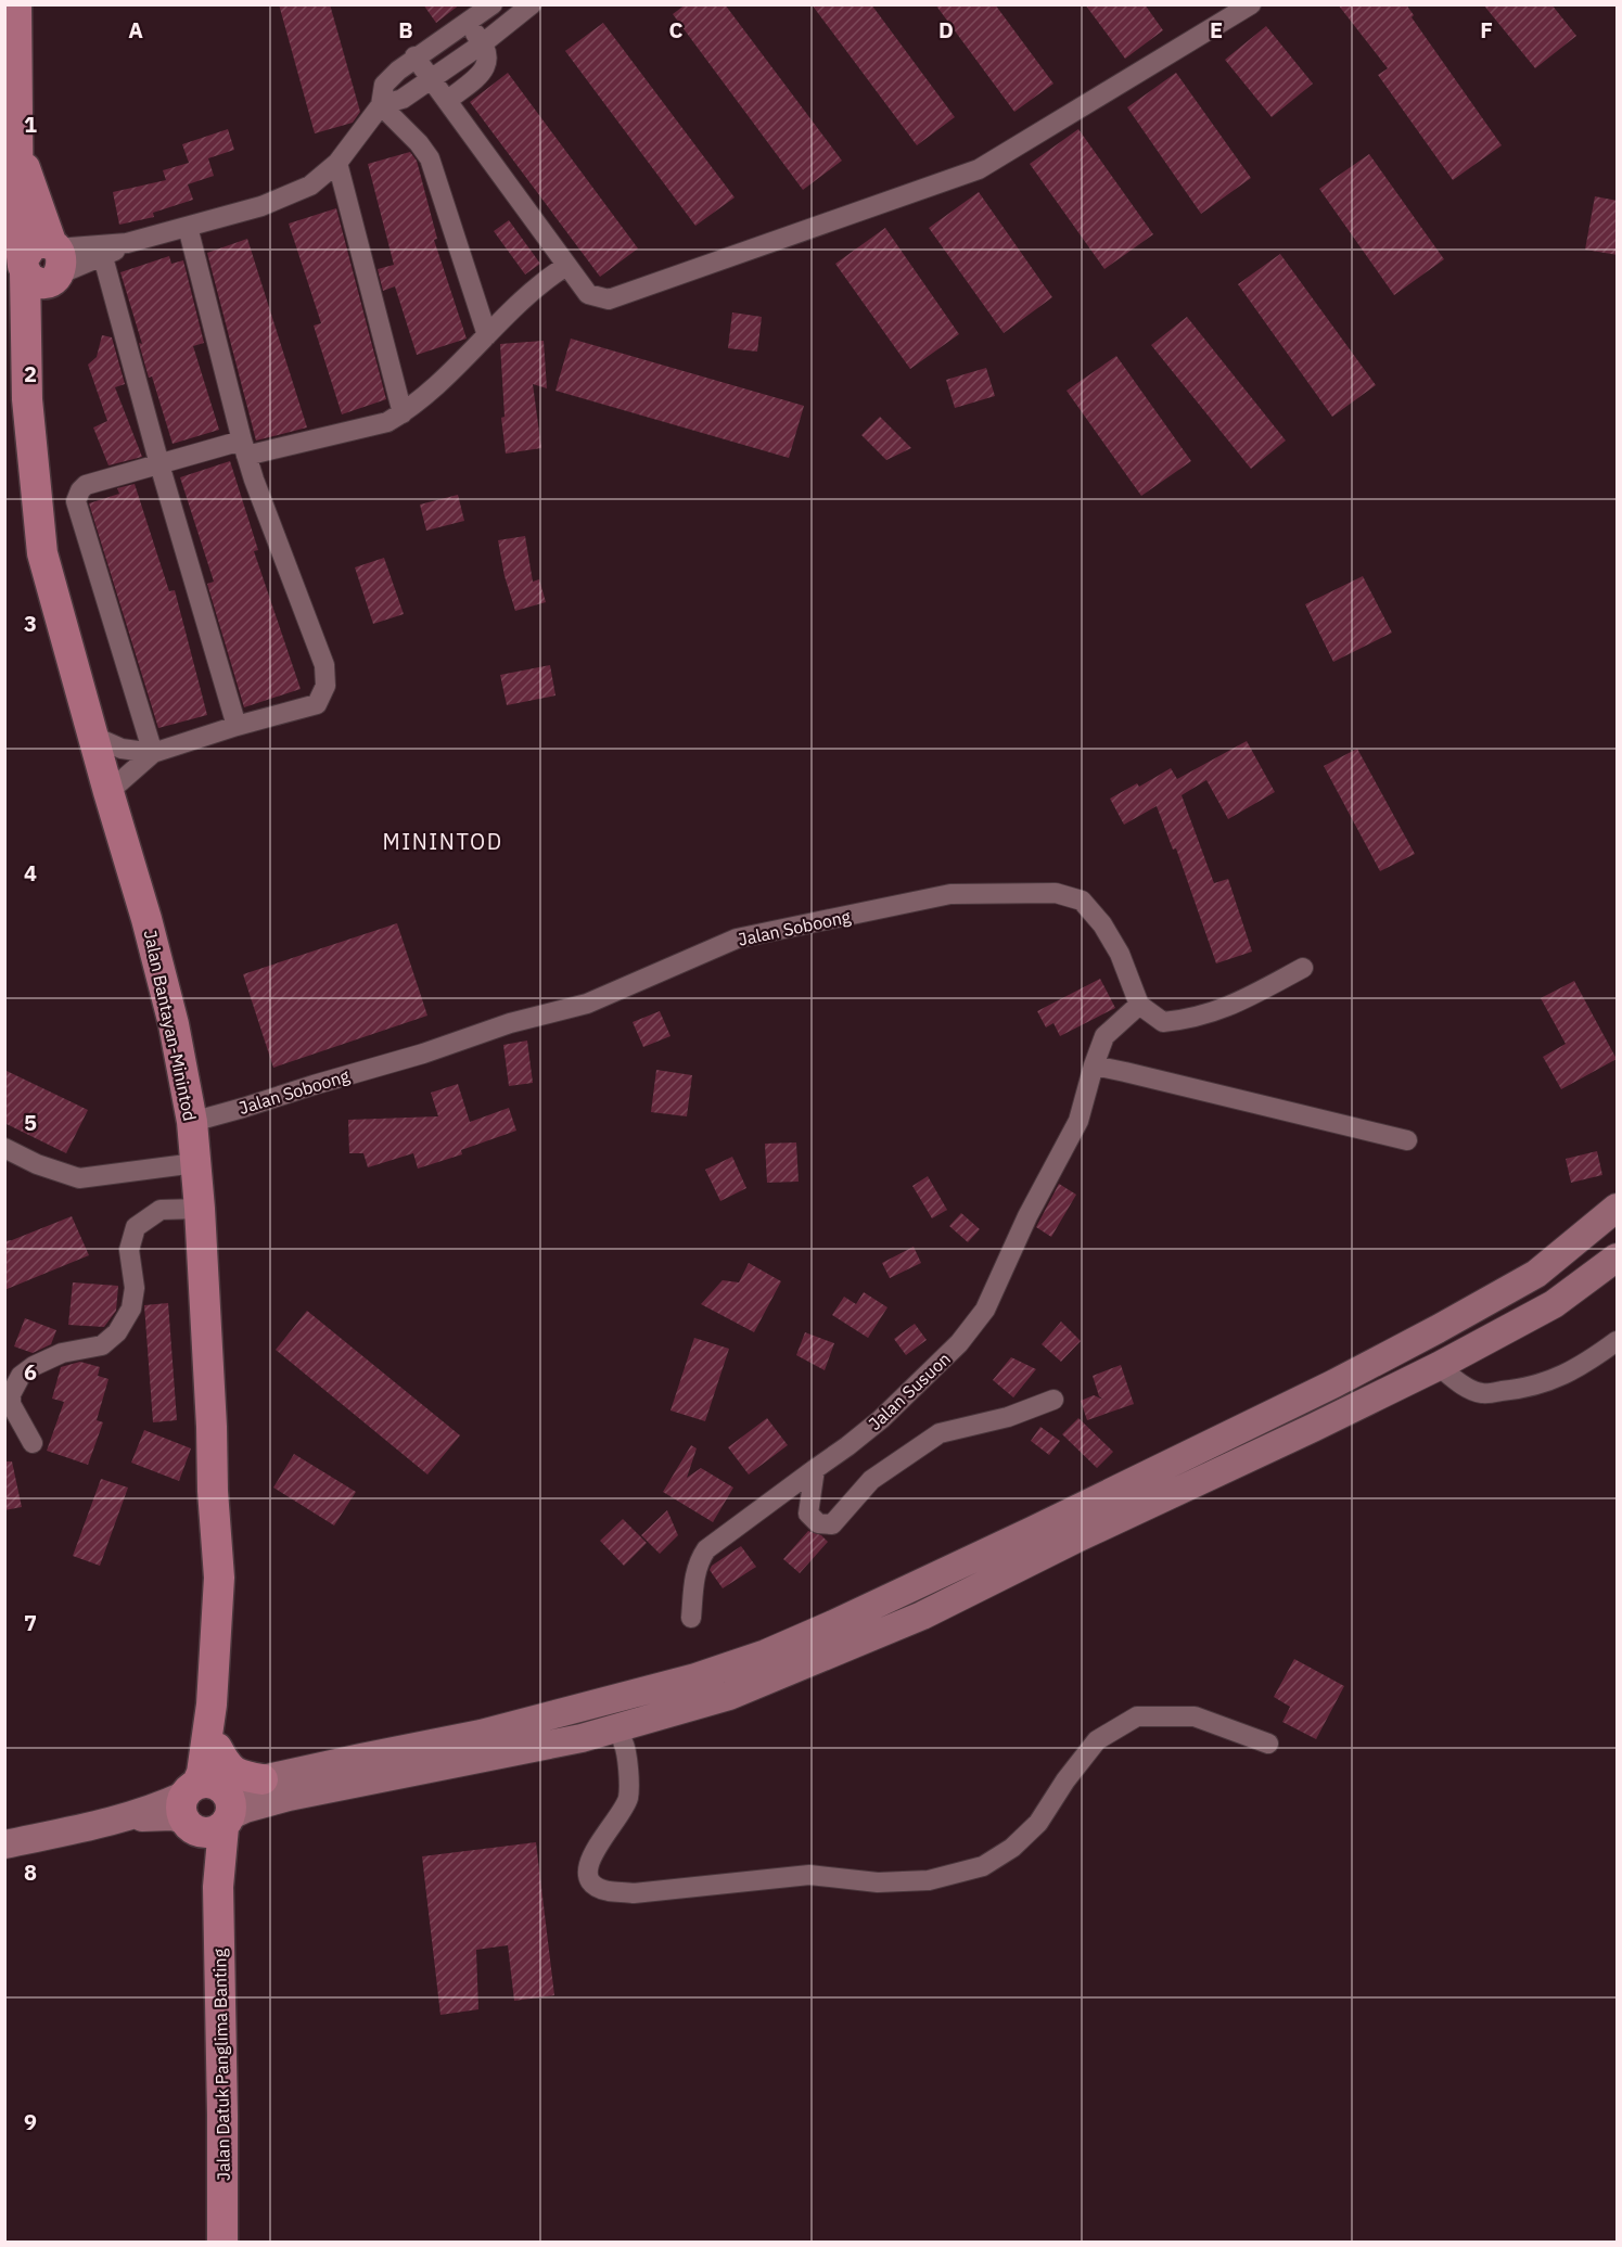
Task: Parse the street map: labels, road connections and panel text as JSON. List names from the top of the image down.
{
  "streets": {
    "main road": ["Jalan Bantayan-Minintod", "Jalan Datuk Panglima Banting"],
    "street": ["Jalan Soboong", "Jalan Susuon"]
  },
  "crossings": [
    ["Jalan Soboong", "Jalan Bantayan-Minintod"],
    ["Jalan Soboong", "Jalan Susuon"],
    ["Jalan Bantayan-Minintod", "Jalan Datuk Panglima Banting"]
  ],
  "districts": ["MININTOD"],
  "grid": {
    "columns": [
      "A",
      "B",
      "C",
      "D",
      "E",
      "F"
    ],
    "rows": [
      "1",
      "2",
      "3",
      "4",
      "5",
      "6",
      "7",
      "8",
      "9"
    ]
  }
}
